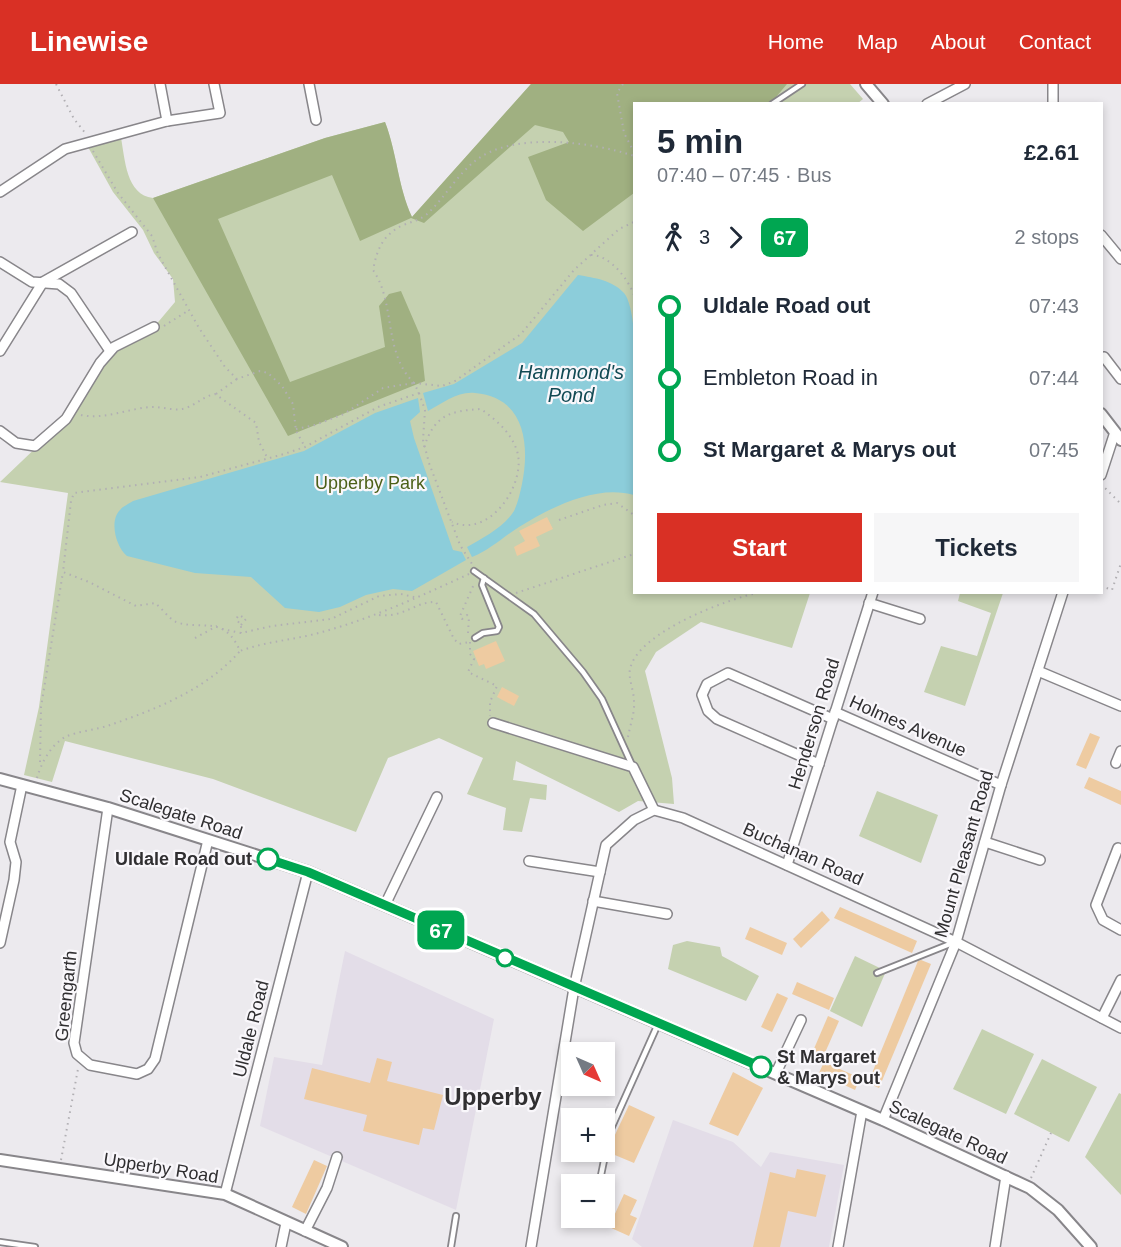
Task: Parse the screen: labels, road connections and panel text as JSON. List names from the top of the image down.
{
  "streets": {
    "street": [
      "Henderson Road",
      "Holmes Avenue",
      "Scalegate Road",
      "Buchanan Road",
      "Mount Pleasant Road",
      "Greengarth",
      "Uldale Road",
      "Upperby Road"
    ]
  },
  "crossings": [
    ["Henderson Road", "Holmes Avenue"],
    ["Henderson Road", "Buchanan Road"],
    ["Holmes Avenue", "Mount Pleasant Road"],
    ["Scalegate Road", "Mount Pleasant Road"],
    ["Scalegate Road", "Greengarth"],
    ["Scalegate Road", "Uldale Road"],
    ["Buchanan Road", "Mount Pleasant Road"],
    ["Uldale Road", "Upperby Road"]
  ],
  "districts": ["Upperby"],
  "water": ["Hammond's Pond"],
  "parks": ["Upperby Park"],
  "places": ["Uldale Road out", "St Margaret & Marys out"],
  "lines": ["bus line 67"],
  "north": "bottom right",
  "page": {
    "header": "Linewise",
    "nav": [
      "Home",
      "Map",
      "About",
      "Contact"
    ],
    "on_map": "67",
    "heading": ["5 min", "07:40 – 07:45 · Bus", "£2.61"],
    "legs": ["3", "67", "2 stops"],
    "list": [
      {
        "name": "Uldale Road out",
        "value": "07:43"
      },
      {
        "name": "Embleton Road in",
        "value": "07:44"
      },
      {
        "name": "St Margaret & Marys out",
        "value": "07:45"
      }
    ],
    "buttons": ["Start", "Tickets"],
    "map_buttons": ["+", "−"]
  }
}
